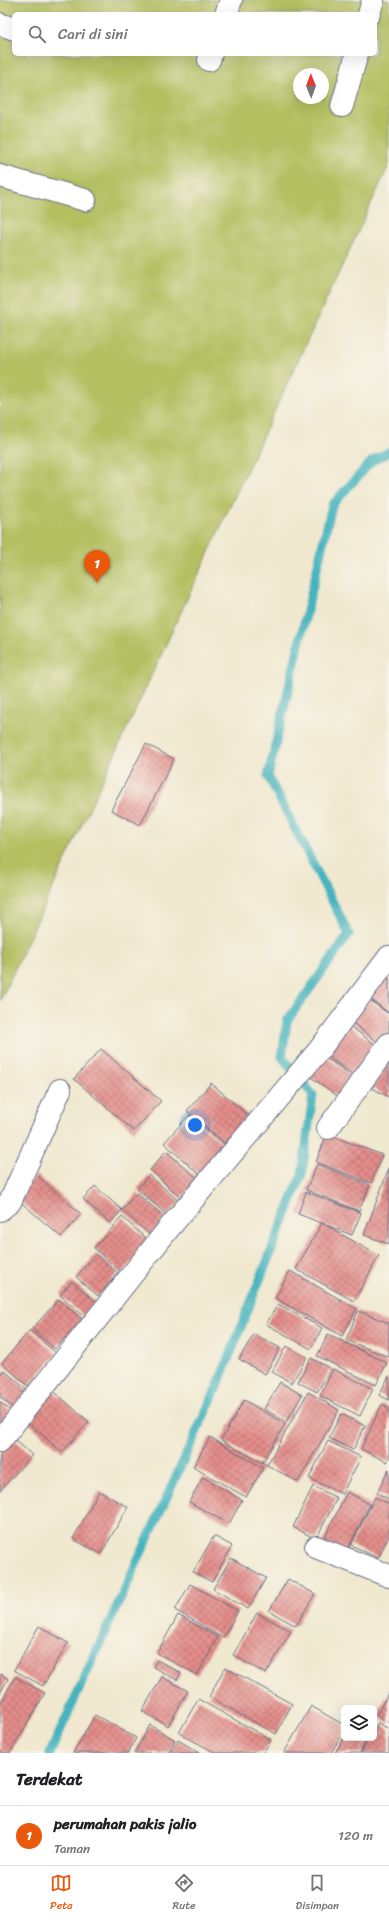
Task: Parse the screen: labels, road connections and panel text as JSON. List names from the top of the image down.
{
  "north": "top",
  "page": {
    "search": "Cari di sini",
    "pins": "1",
    "heading": "Terdekat",
    "list": [
      {
        "mark": "1",
        "name": "perumahan pakis jalio",
        "note": "Taman",
        "value": "120 m"
      }
    ],
    "nav": ["Peta", "Rute", "Disimpan"]
  }
}
